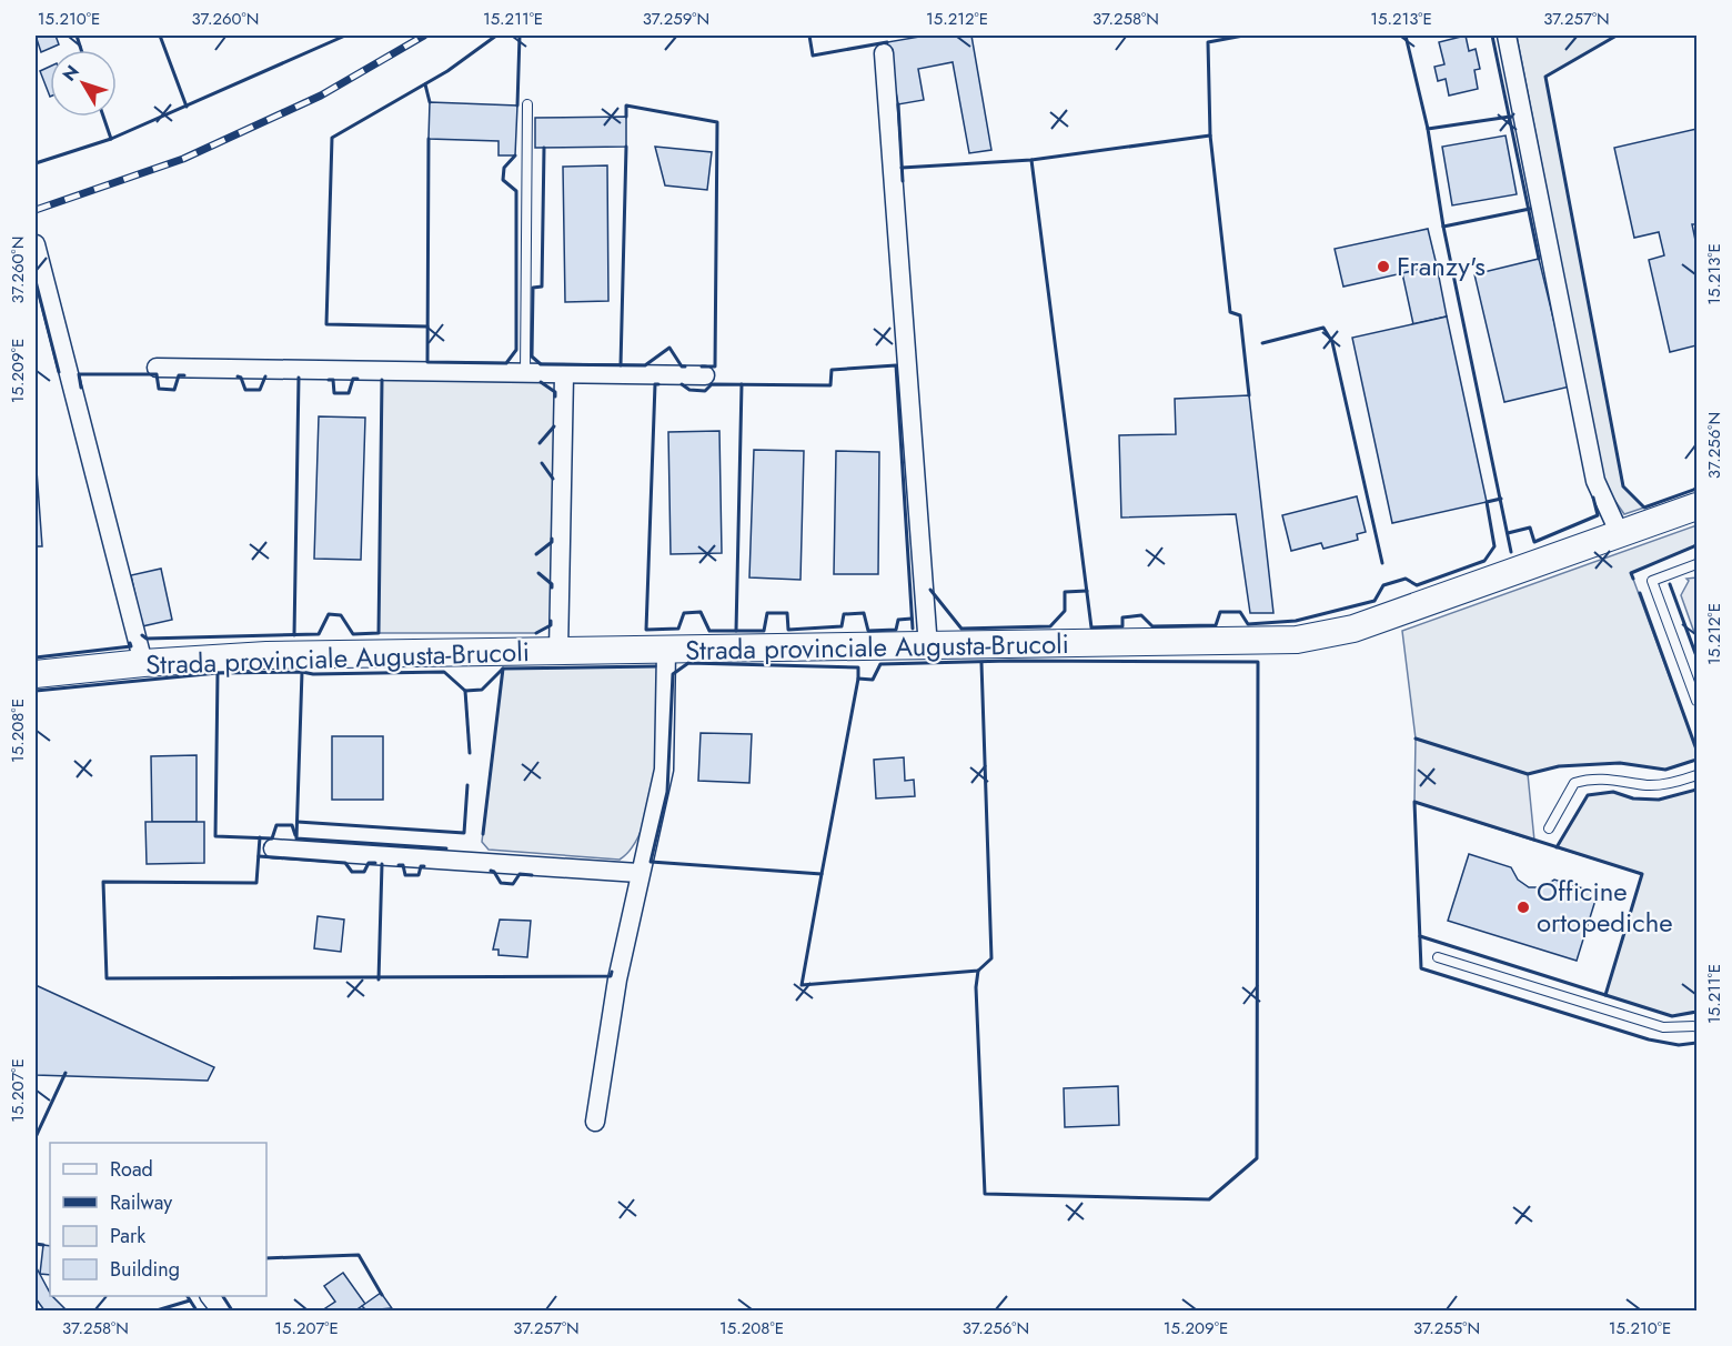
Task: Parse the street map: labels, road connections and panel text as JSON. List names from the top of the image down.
{
  "streets": {
    "main road": ["Strada provinciale Augusta-Brucoli"]
  },
  "places": ["Franzy's", "Officine ortopediche"],
  "legend": [
    "Road",
    "Railway",
    "Park",
    "Building"
  ],
  "north": "top left",
  "coordinates": [
    "15.210°E",
    "37.260°N",
    "15.211°E",
    "37.259°N",
    "15.212°E",
    "37.258°N",
    "15.213°E",
    "37.257°N",
    "15.209°E",
    "37.256°N",
    "15.208°E",
    "15.207°E",
    "37.255°N"
  ]
}
